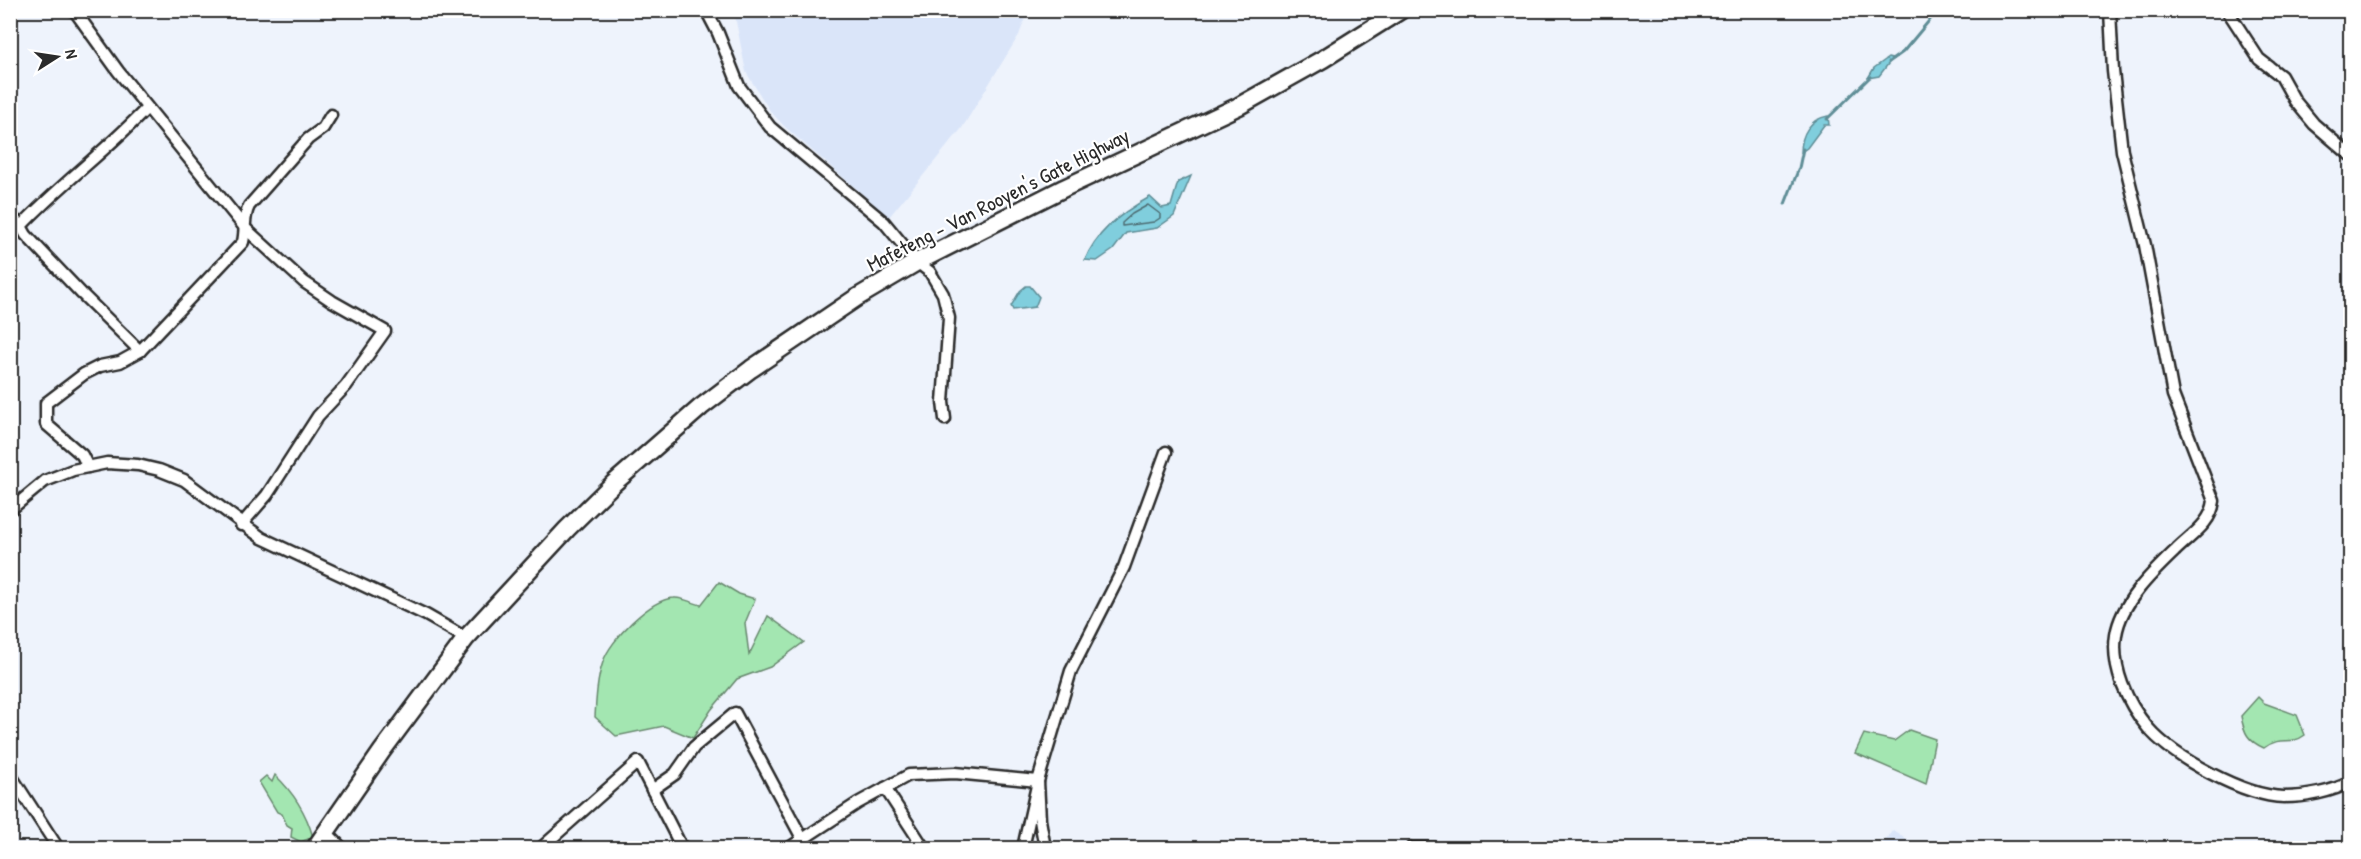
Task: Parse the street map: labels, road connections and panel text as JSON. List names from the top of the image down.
{
  "streets": {
    "main road": ["Mafeteng - Van Rooyen's Gate Highway"]
  },
  "north": "right"
}
